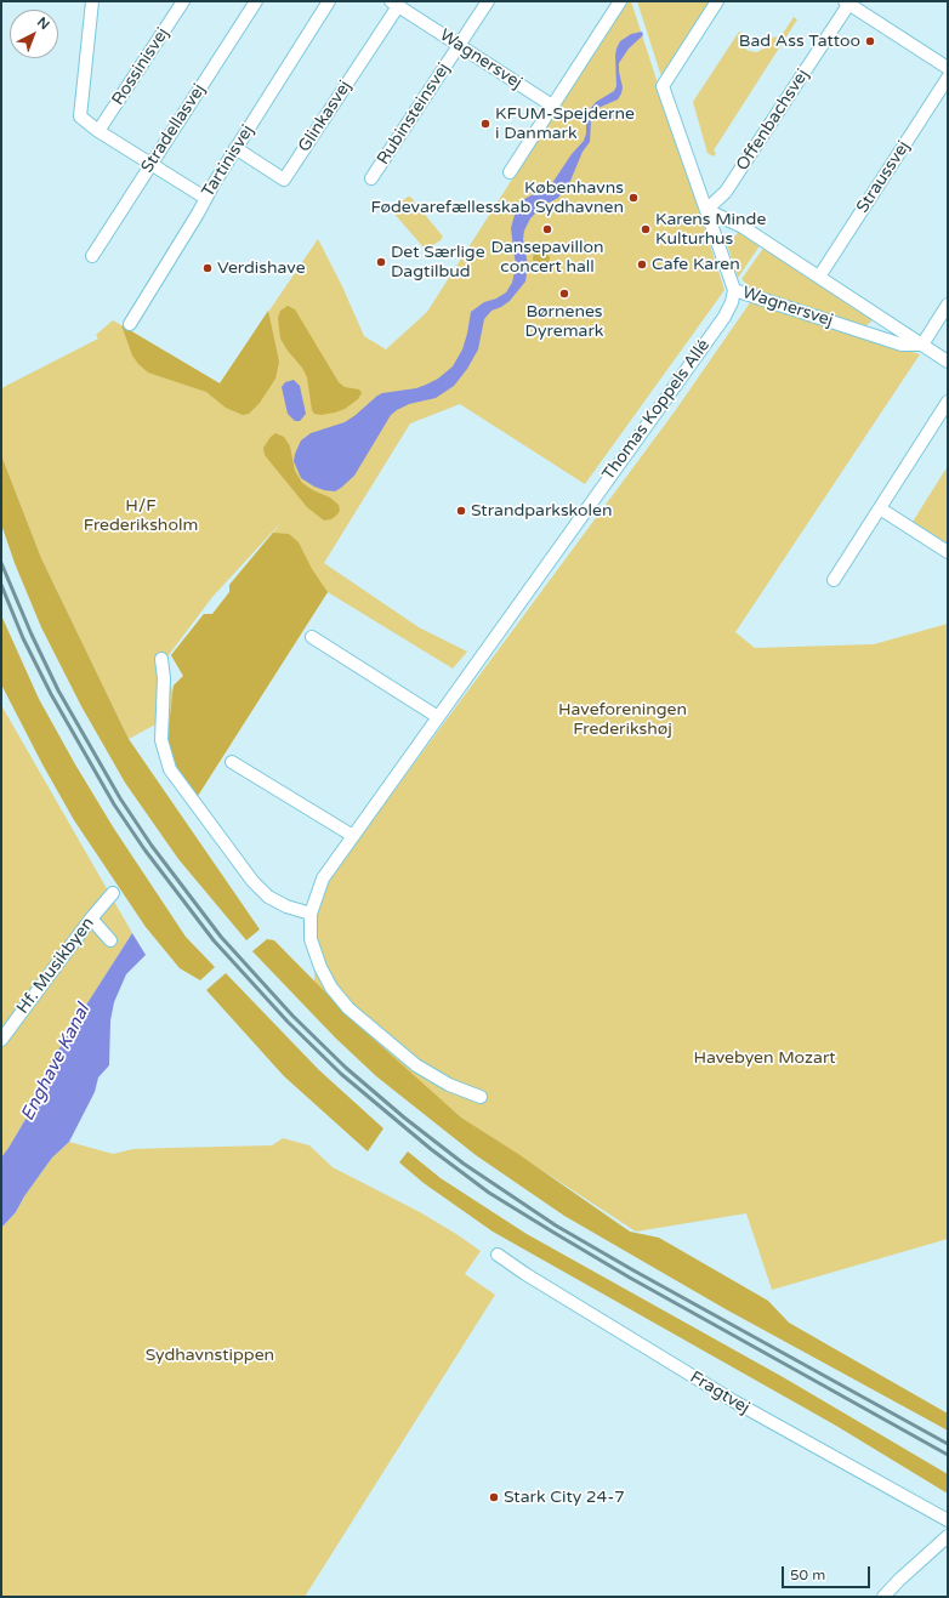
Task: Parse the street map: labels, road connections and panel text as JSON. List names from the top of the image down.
{
  "streets": {
    "street": [
      "Wagnersvej",
      "Rossinisvej",
      "Rubinsteinsvej",
      "Glinkasvej",
      "Offenbachsvej",
      "Stradellasvej",
      "Tartinisvej",
      "Straussvej",
      "Thomas Koppels Allé",
      "Hf. Musikbyen",
      "Fragtvej"
    ]
  },
  "crossings": [
    ["Wagnersvej", "Rubinsteinsvej"],
    ["Wagnersvej", "Glinkasvej"],
    ["Wagnersvej", "Offenbachsvej"],
    ["Wagnersvej", "Straussvej"],
    ["Wagnersvej", "Thomas Koppels Allé"],
    ["Glinkasvej", "Tartinisvej"]
  ],
  "water": ["Enghave Kanal"],
  "parks": [
    "H/F Frederiksholm",
    "Haveforeningen Frederikshøj",
    "Havebyen Mozart",
    "Sydhavnstippen"
  ],
  "places": [
    "Bad Ass Tattoo",
    "KFUM-Spejderne i Danmark",
    "Københavns Fødevarefællesskab Sydhavnen",
    "Dansepavillon concert hall",
    "Karens Minde Kulturhus",
    "Det Særlige Dagtilbud",
    "Cafe Karen",
    "Verdishave",
    "Børnenes Dyremark",
    "Strandparkskolen",
    "Stark City 24-7"
  ],
  "scale_bar": "50 m",
  "north": "top right"
}
